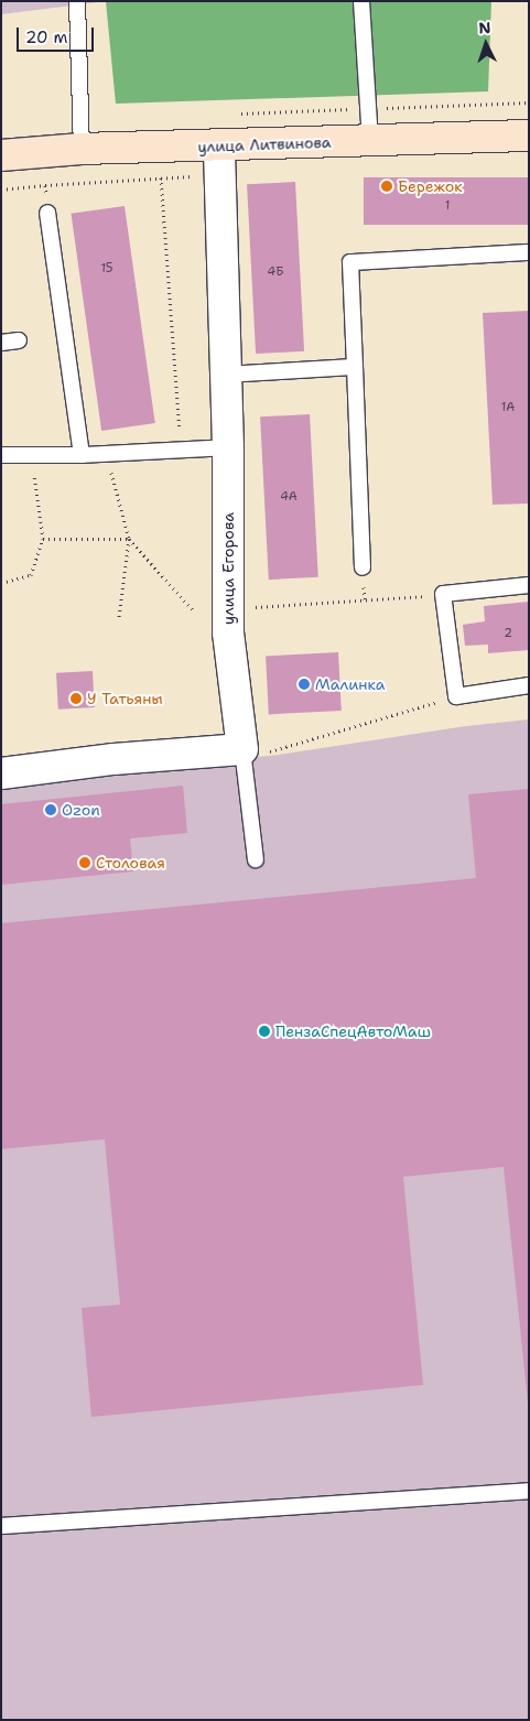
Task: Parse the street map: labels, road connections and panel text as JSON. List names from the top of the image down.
{
  "streets": {
    "main road": ["улица Литвинова"],
    "street": ["улица Егорова"]
  },
  "crossings": [
    ["улица Литвинова", "улица Егорова"]
  ],
  "places": [
    "Бережок",
    "Малинка",
    "У Татьяны",
    "Ozon",
    "Столовая",
    "ПензаСпецАвтоМаш"
  ],
  "house_numbers": [
    "1",
    "15",
    "4Б",
    "1А",
    "4А",
    "2"
  ],
  "scale_bar": "20 m",
  "north": "top"
}
